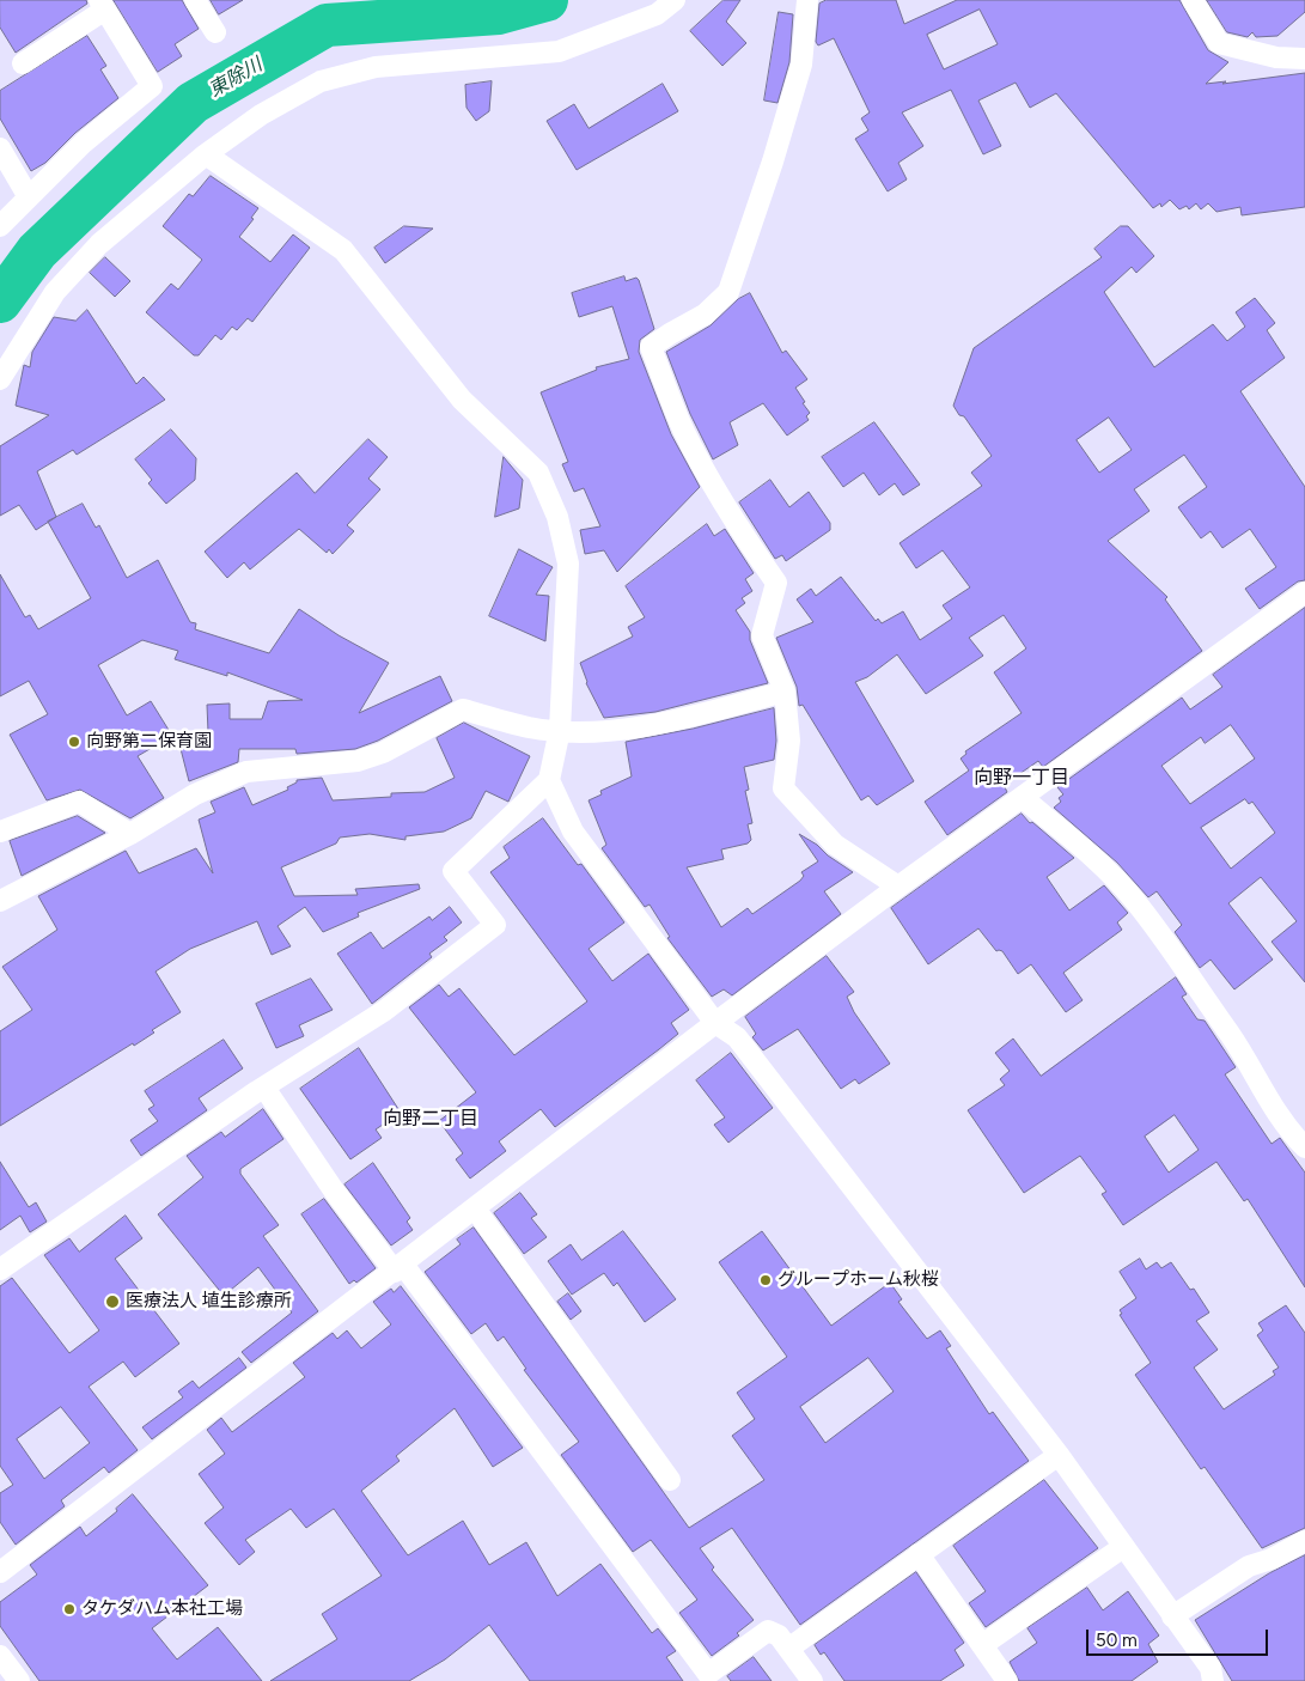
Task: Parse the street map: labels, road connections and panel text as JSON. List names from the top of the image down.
{
  "districts": ["向野一丁目", "向野二丁目"],
  "water": ["東除川"],
  "places": [
    "向野第二保育園",
    "グループホーム秋桜",
    "医療法人 埴生診療所",
    "タケダハム本社工場"
  ],
  "scale_bar": "50 m"
}
